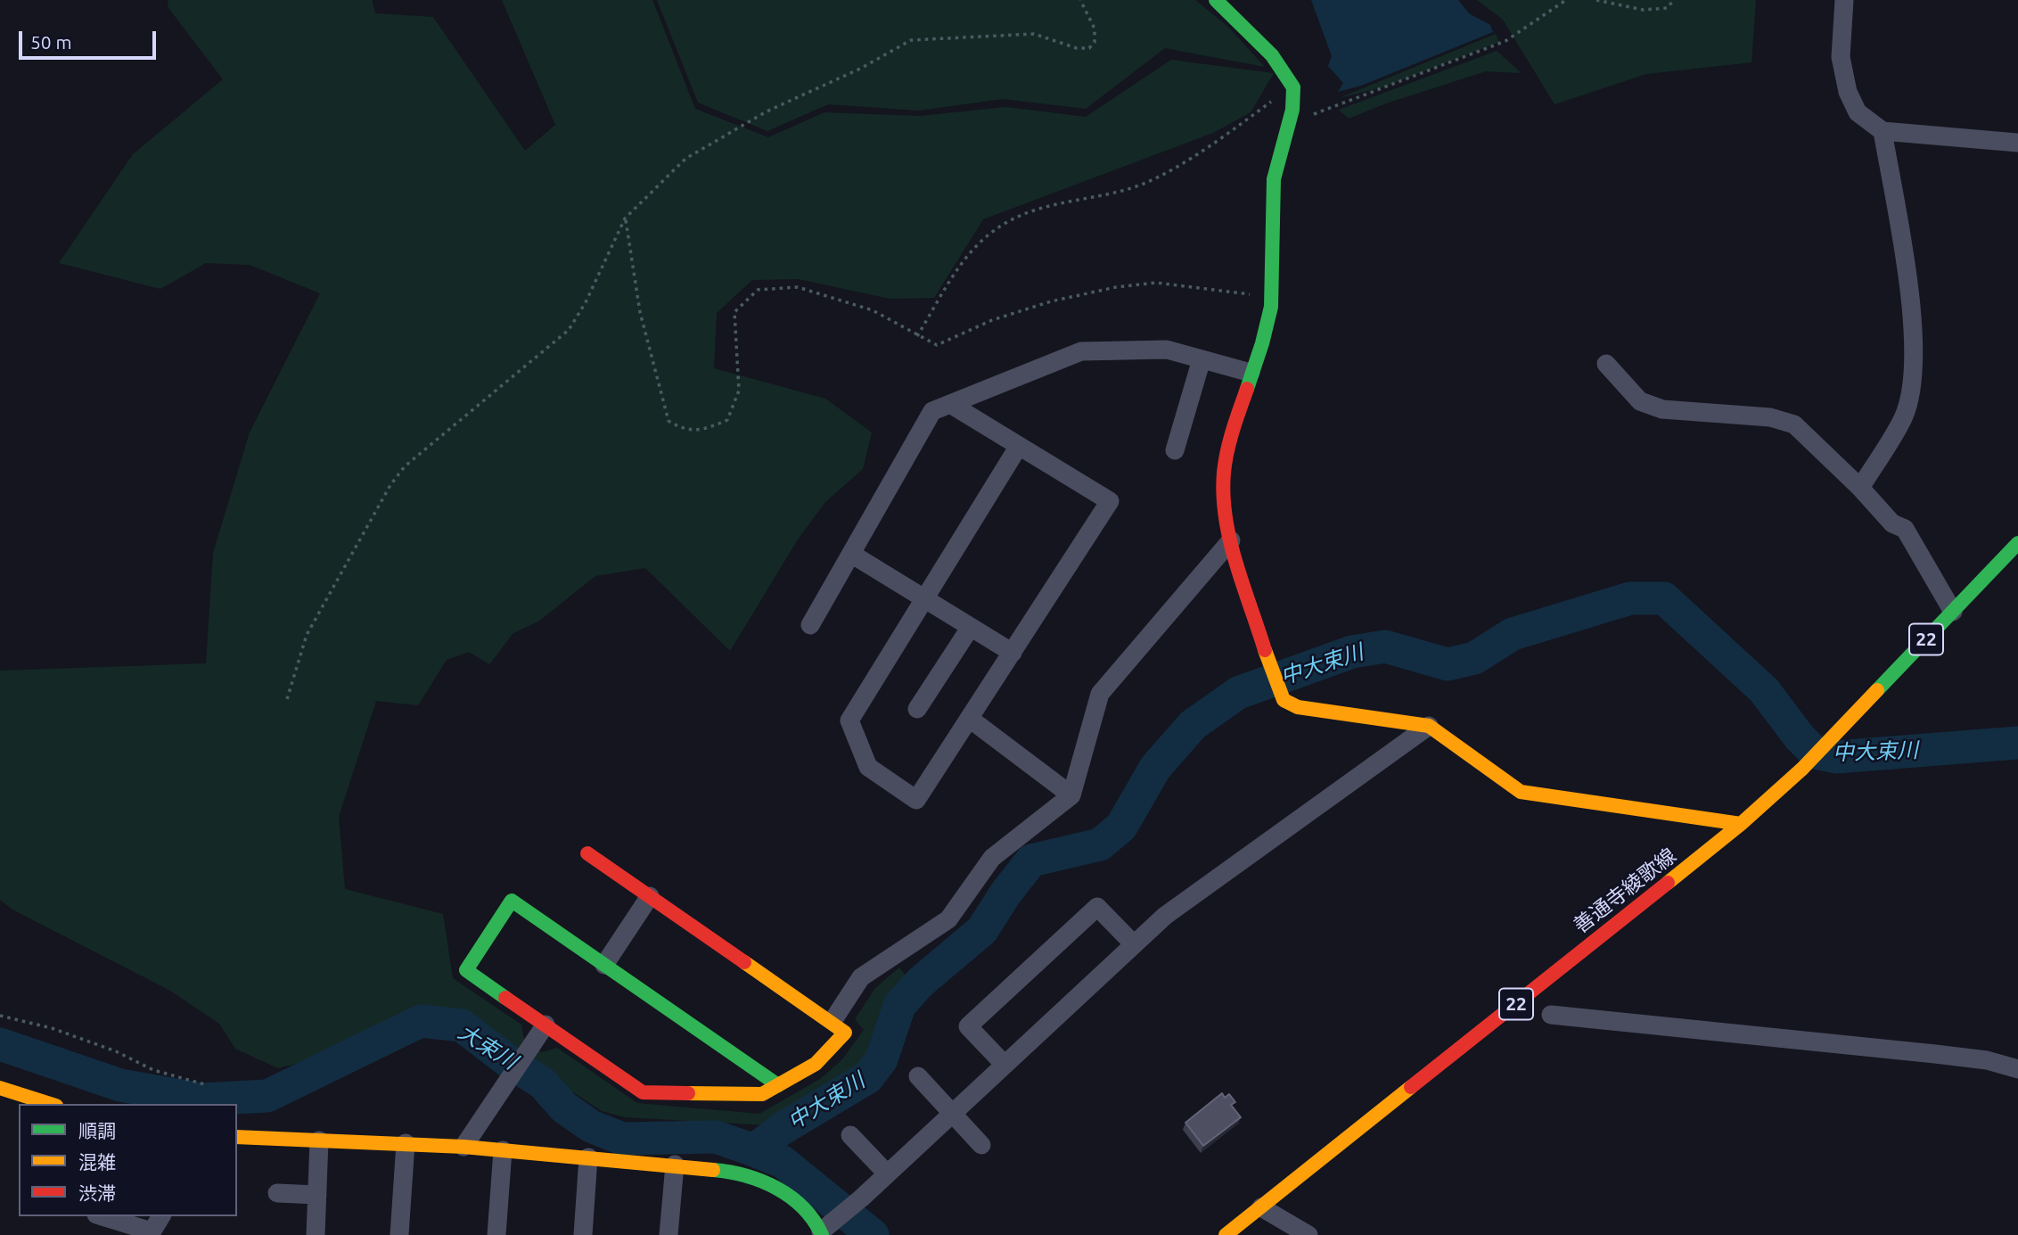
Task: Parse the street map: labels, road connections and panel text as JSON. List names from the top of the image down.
{
  "streets": {
    "street": ["22", "善通寺綾歌線"]
  },
  "water": ["中大束川", "大束川"],
  "legend": ["順調", "混雑", "渋滞"],
  "scale_bar": "50 m"
}
